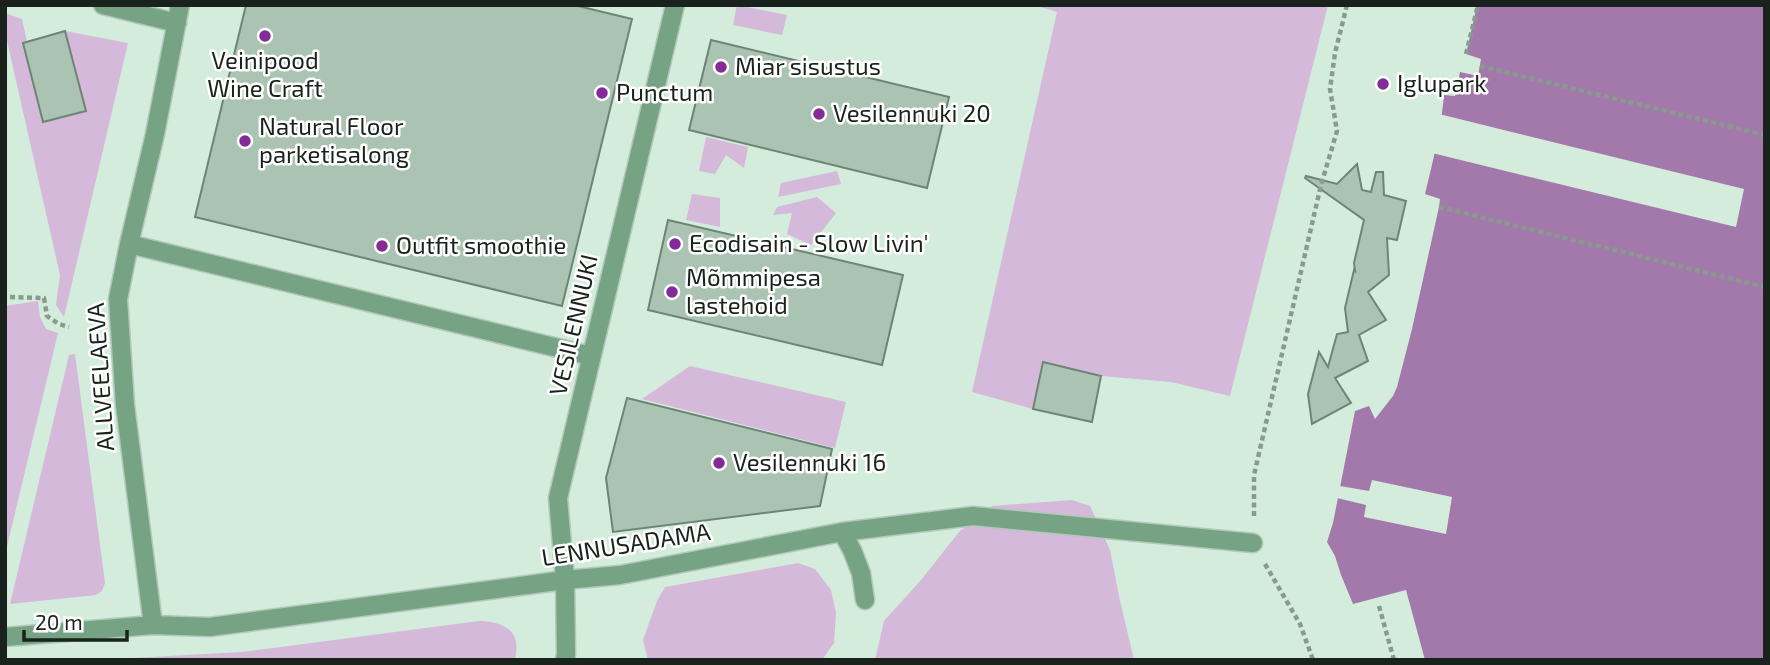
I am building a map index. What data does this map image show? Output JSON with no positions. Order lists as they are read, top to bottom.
{
  "streets": {
    "street": ["VESILENNUKI", "ALLVEELAEVA", "LENNUSADAMA"]
  },
  "crossings": [
    ["VESILENNUKI", "LENNUSADAMA"],
    ["ALLVEELAEVA", "LENNUSADAMA"]
  ],
  "places": [
    "Veinipood Wine Craft",
    "Miar sisustus",
    "Iglupark",
    "Punctum",
    "Vesilennuki 20",
    "Natural Floor parketisalong",
    "Ecodisain - Slow Livin'",
    "Outfit smoothie",
    "Mõmmipesa lastehoid",
    "Vesilennuki 16"
  ],
  "scale_bar": "20 m"
}
